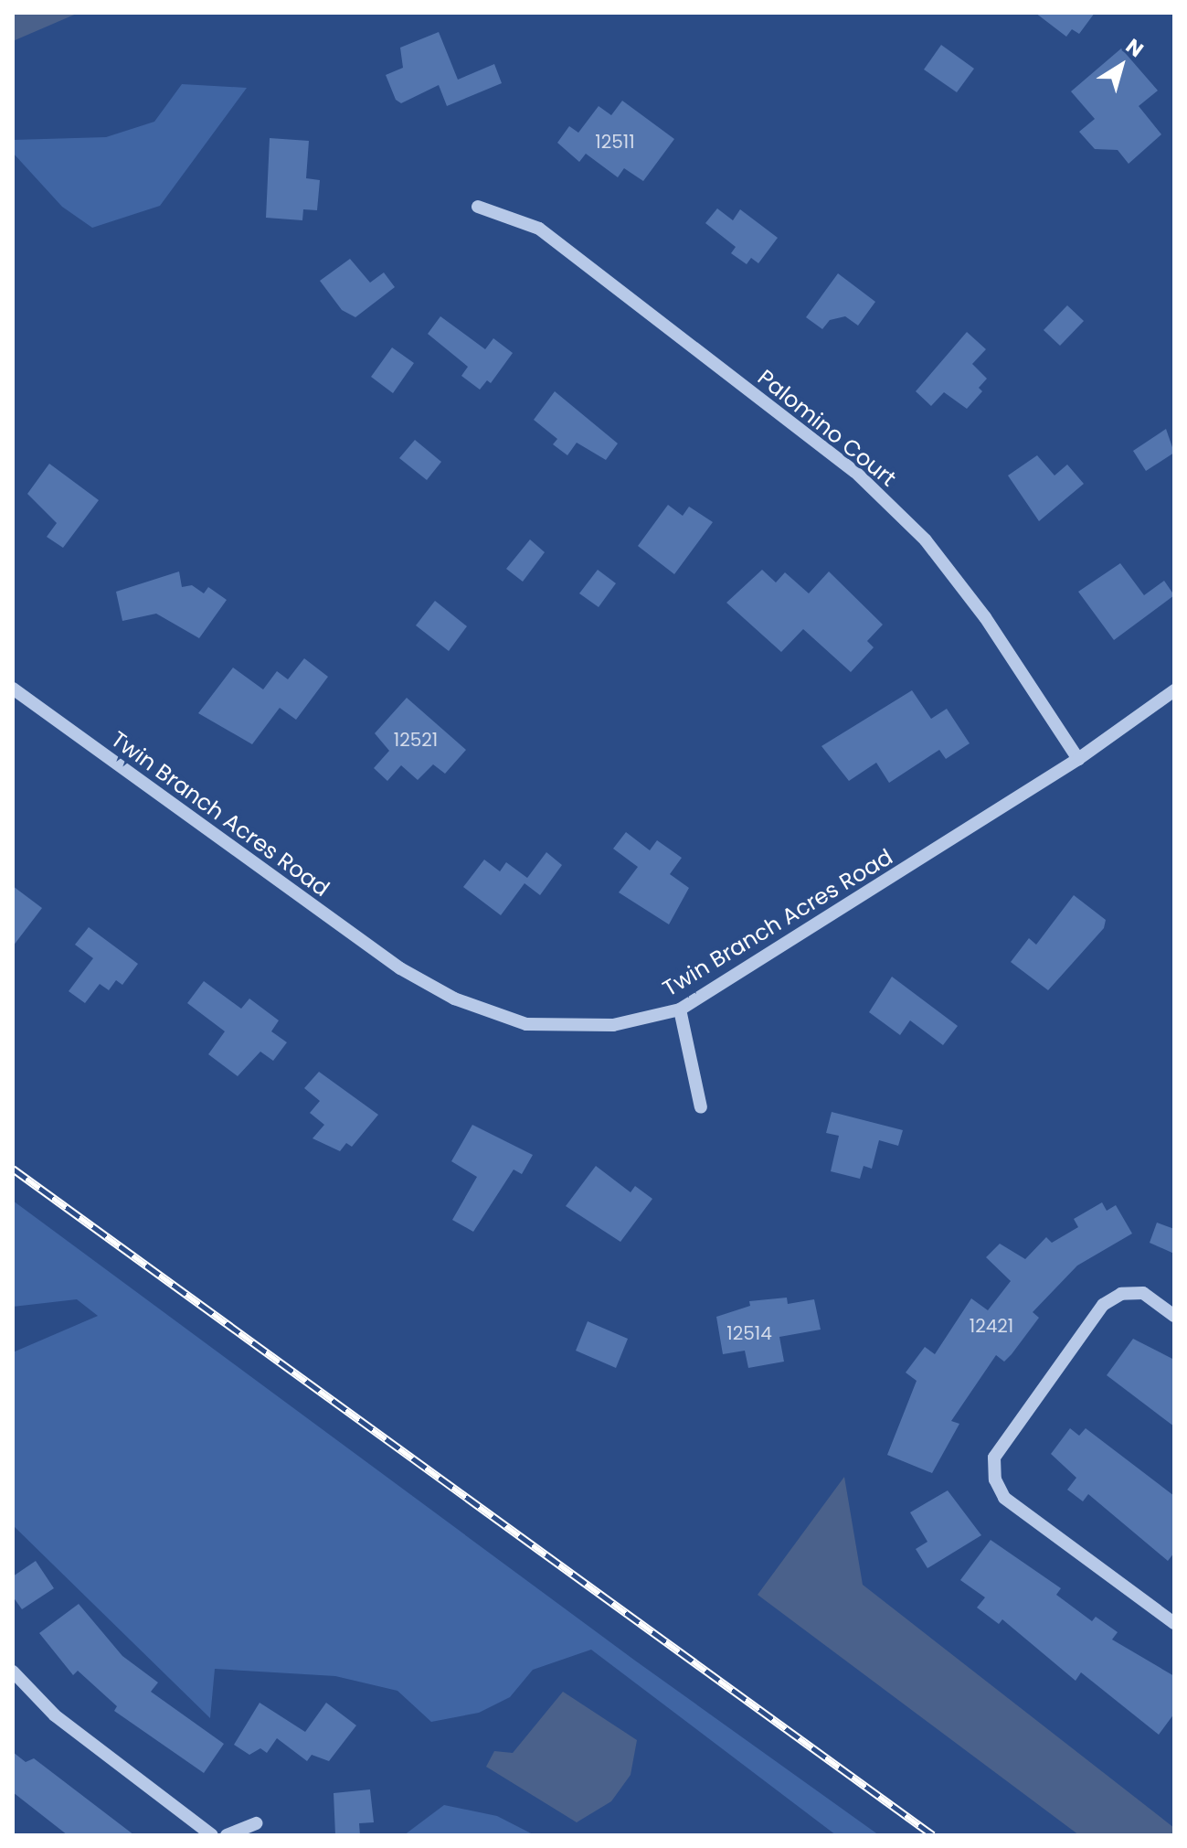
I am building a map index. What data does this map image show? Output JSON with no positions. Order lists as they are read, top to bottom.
{
  "streets": {
    "street": ["Palomino Court", "Twin Branch Acres Road"]
  },
  "crossings": [
    ["Palomino Court", "Twin Branch Acres Road"]
  ],
  "house_numbers": [
    "12511",
    "12521",
    "12421",
    "12514"
  ],
  "north": "top right"
}
